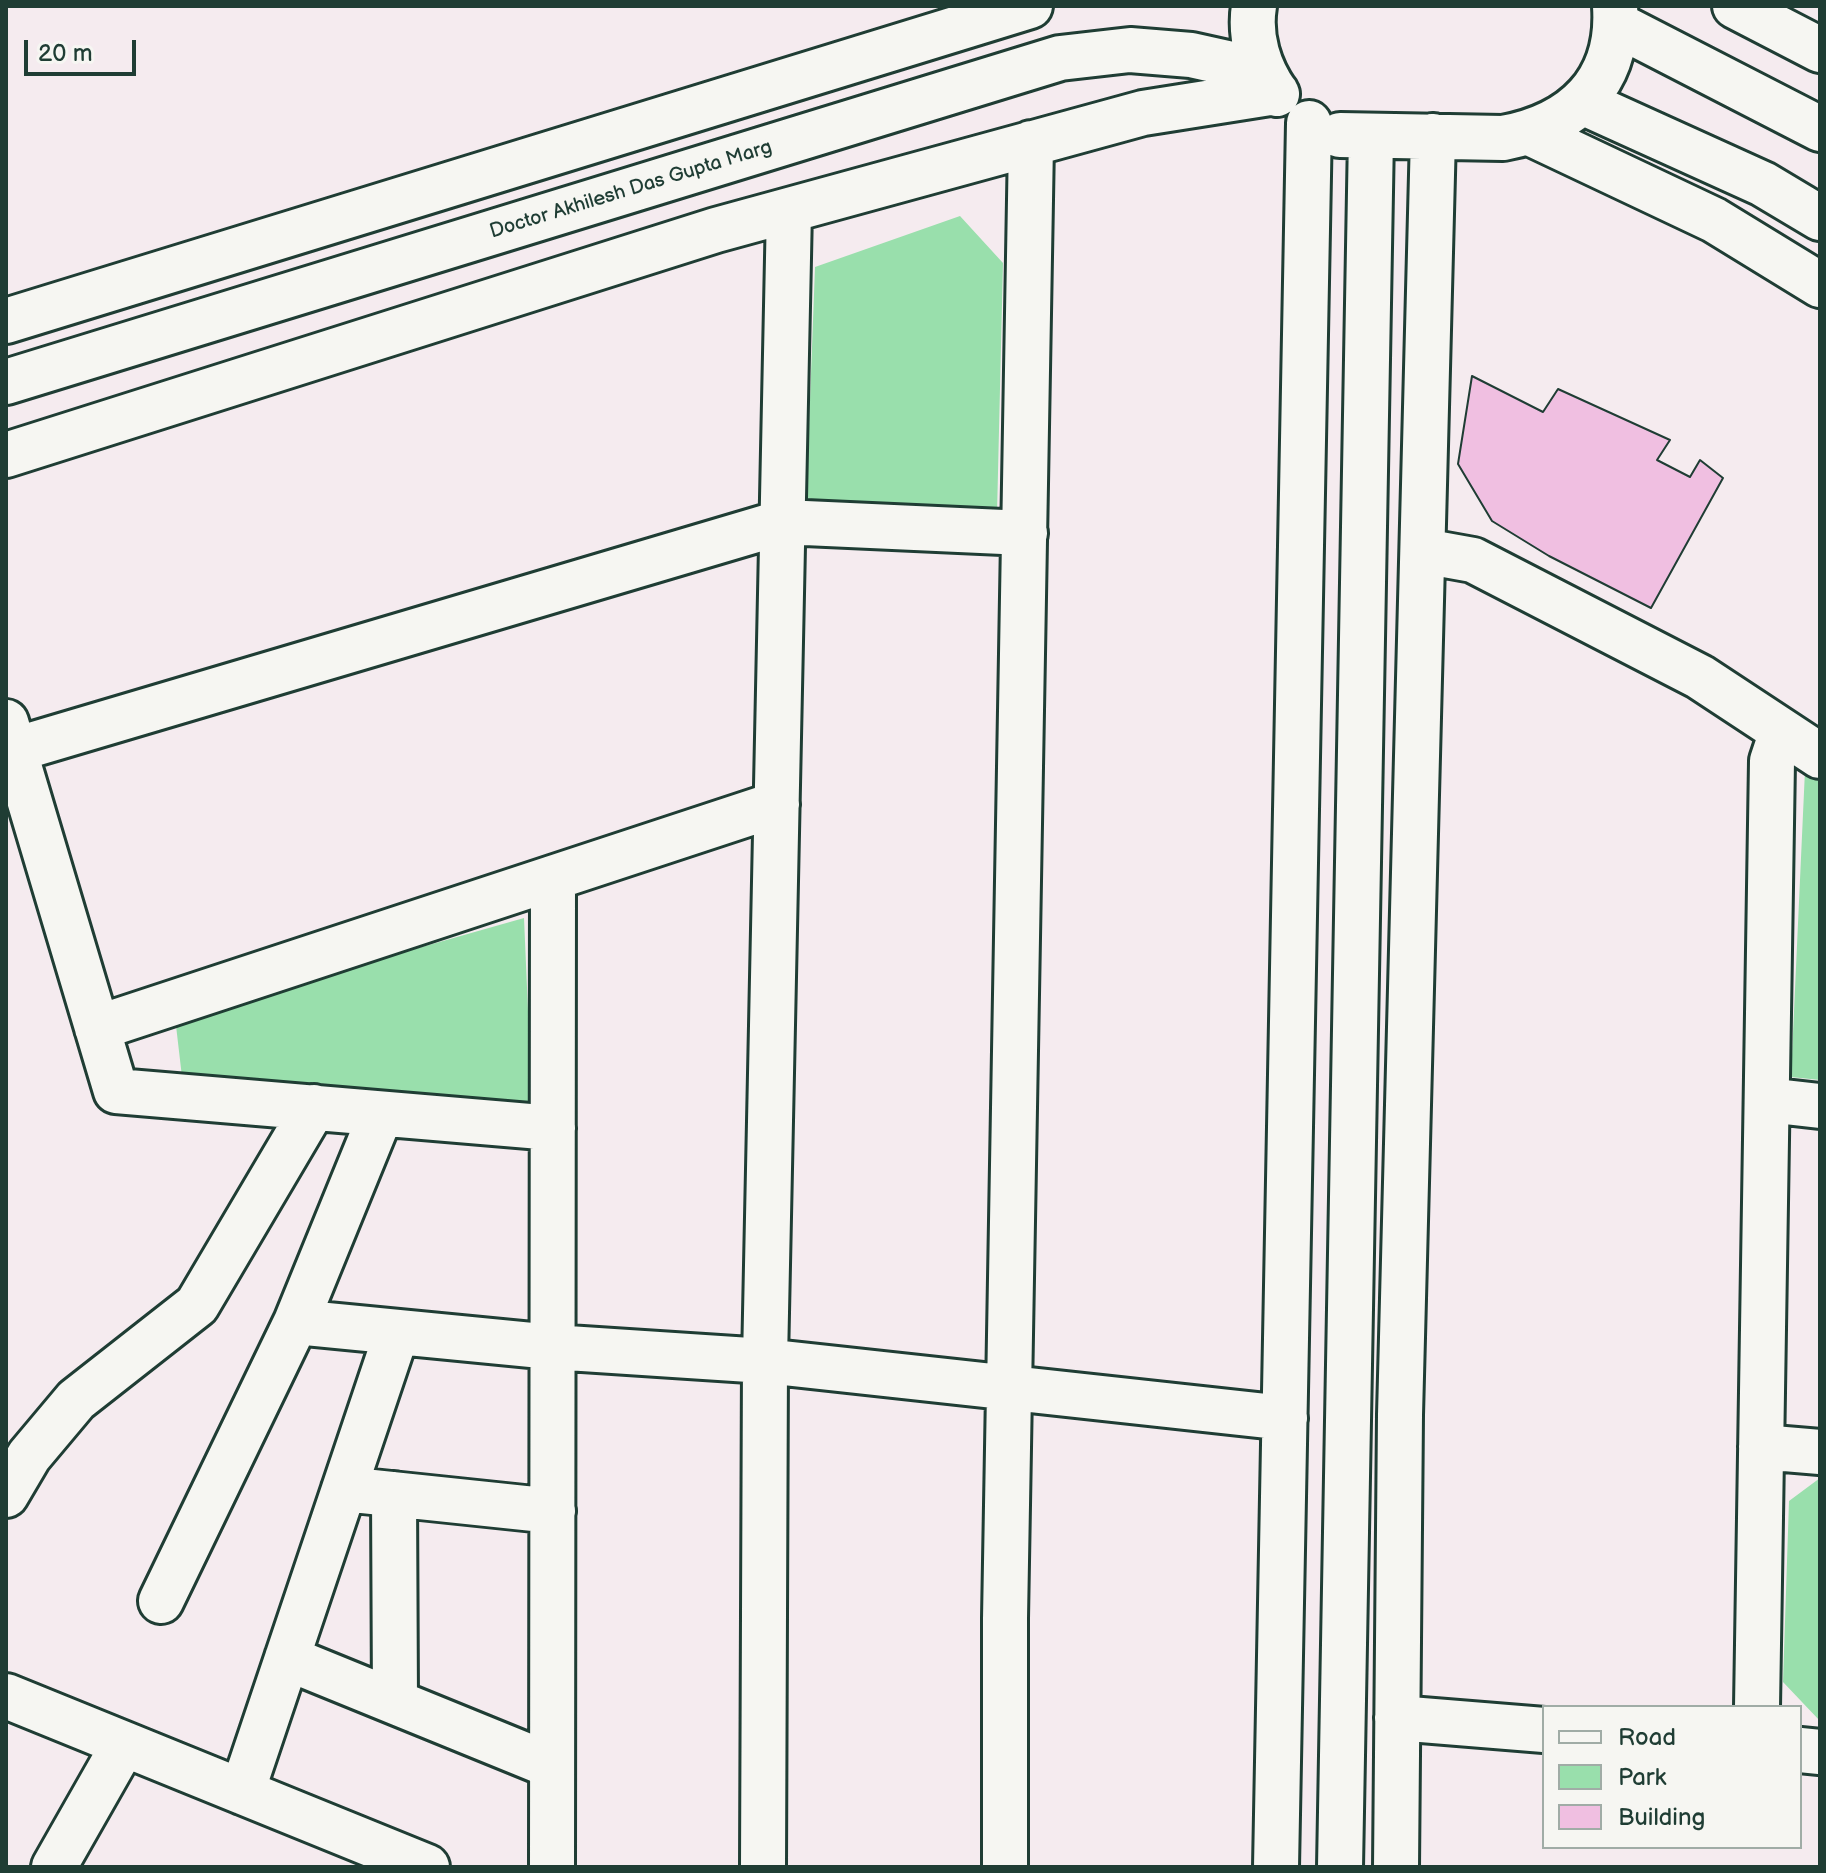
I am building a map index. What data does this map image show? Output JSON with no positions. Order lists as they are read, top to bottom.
{
  "streets": {
    "street": ["Doctor Akhilesh Das Gupta Marg"]
  },
  "legend": ["Road", "Park", "Building"],
  "scale_bar": "20 m"
}
